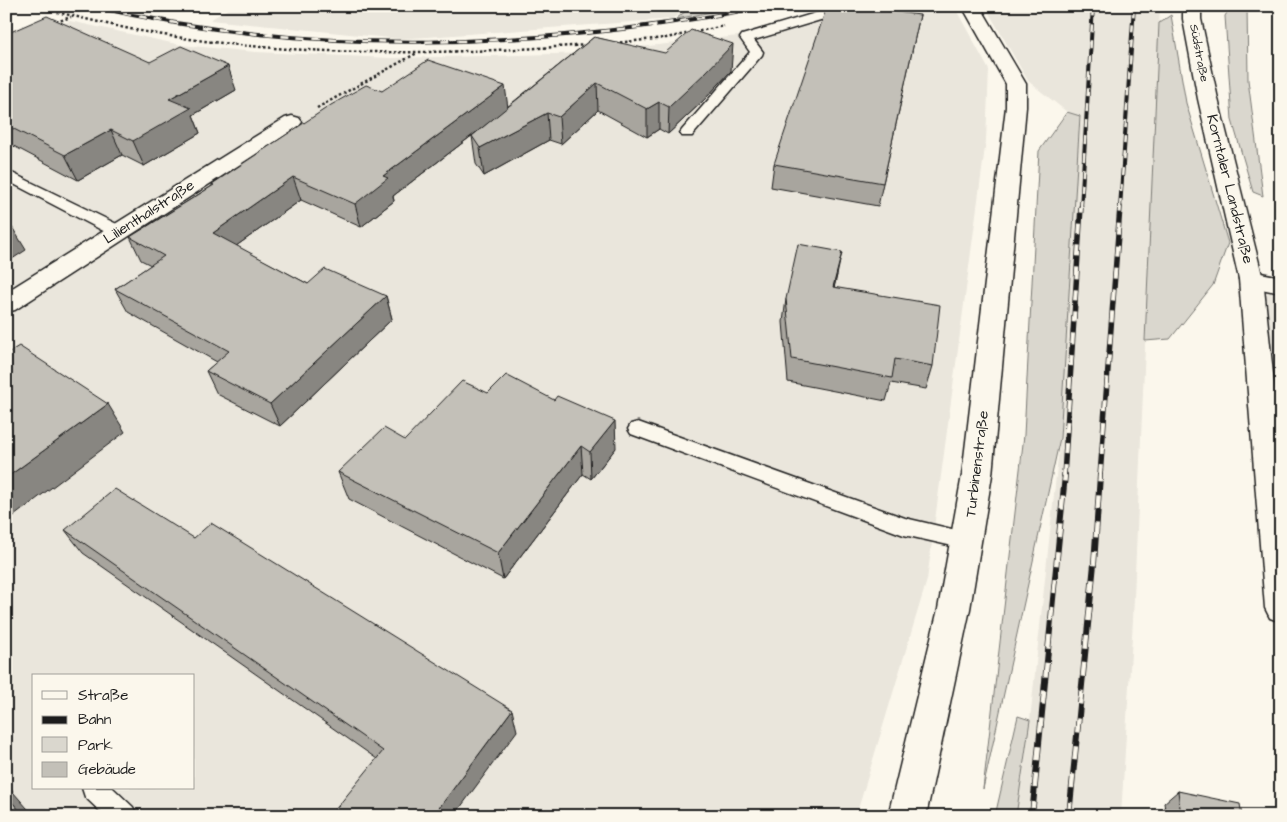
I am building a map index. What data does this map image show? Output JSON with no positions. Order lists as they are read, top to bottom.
{
  "streets": {
    "street": [
      "Südstraße",
      "Korntaler Landstraße",
      "Lilienthalstraße",
      "Turbinenstraße"
    ]
  },
  "crossings": [
    ["Südstraße", "Korntaler Landstraße"]
  ],
  "legend": [
    "Straße",
    "Bahn",
    "Park",
    "Gebäude"
  ]
}
